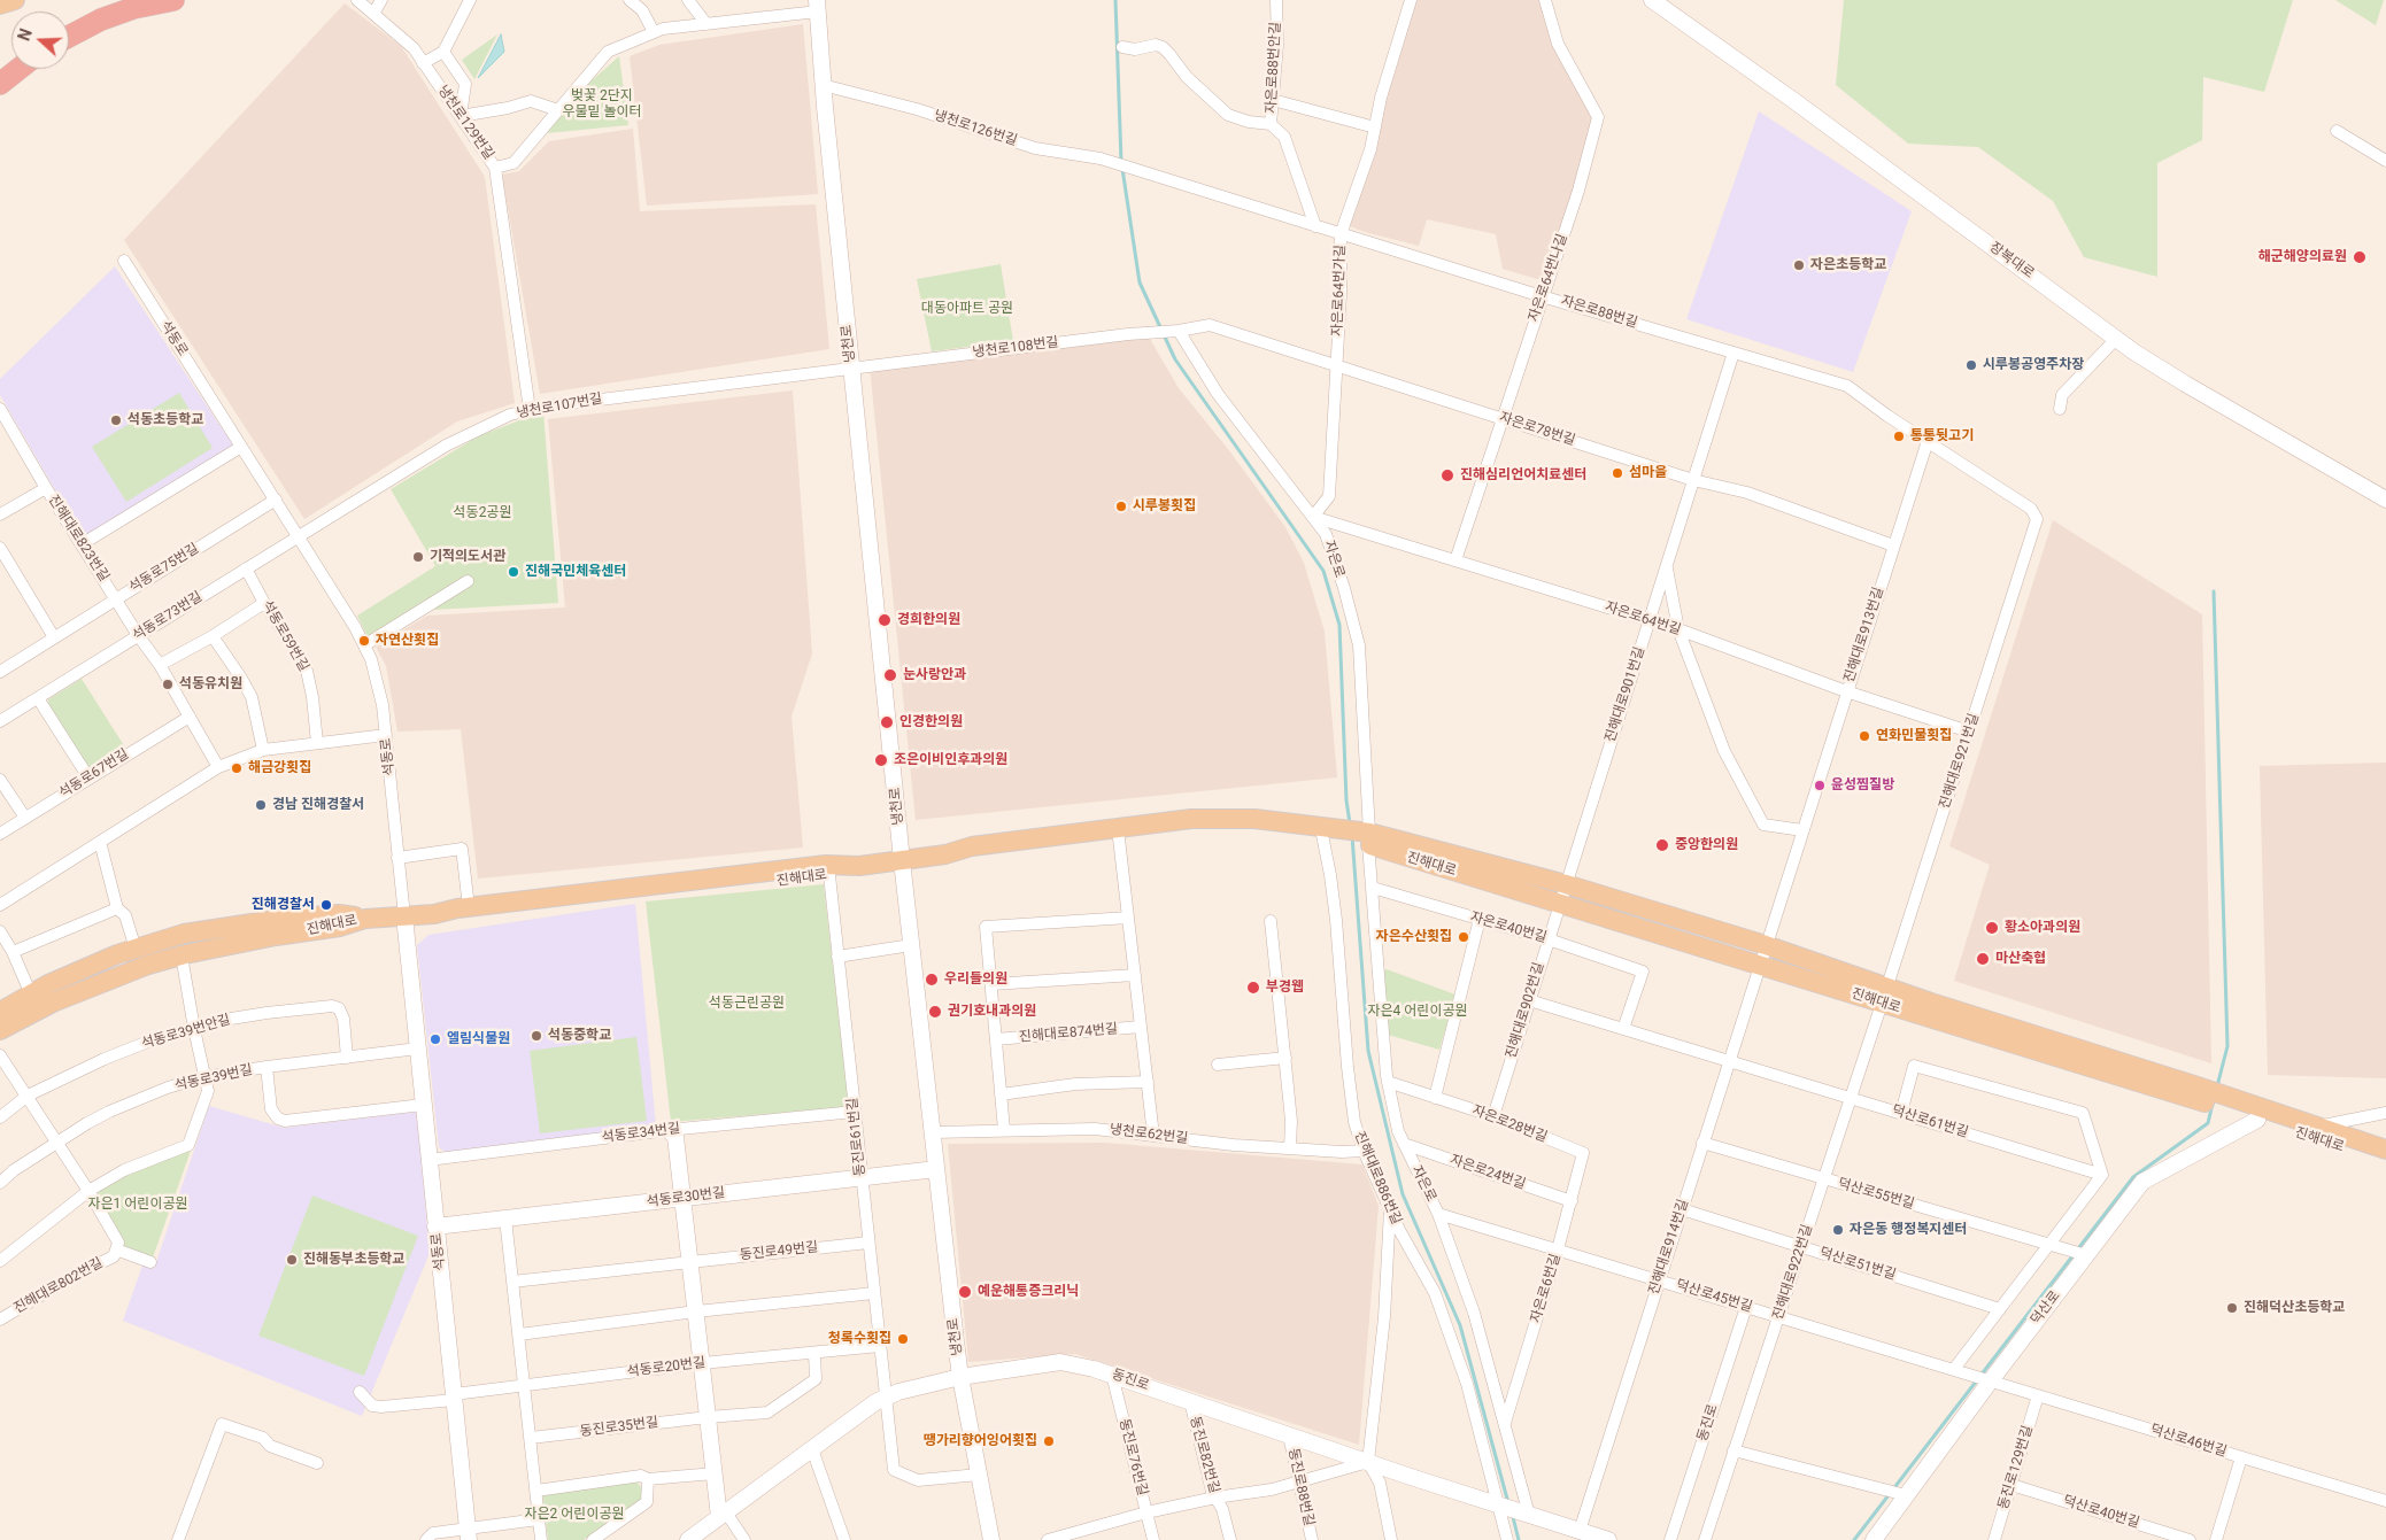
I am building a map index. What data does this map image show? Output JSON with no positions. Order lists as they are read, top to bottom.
{
  "streets": {
    "main road": ["진해대로"],
    "street": [
      "자은로88번안길",
      "냉천로129번길",
      "냉천로126번길",
      "장복대로",
      "자은로64번나길",
      "자은로64번가길",
      "자은로88번길",
      "석동로",
      "냉천로",
      "냉천로108번길",
      "냉천로107번길",
      "자은로78번길",
      "진해대로823번길",
      "자은로",
      "석동로75번길",
      "석동로73번길",
      "자은로64번길",
      "진해대로913번길",
      "석동로59번길",
      "진해대로901번길",
      "진해대로921번길",
      "석동로67번길",
      "자은로40번길",
      "진해대로902번길",
      "석동로39번안길",
      "진해대로874번길",
      "석동로39번길",
      "덕산로61번길",
      "자은로28번길",
      "석동로34번길",
      "냉천로62번길",
      "동진로61번길",
      "자은로24번길",
      "진해대로886번길",
      "덕산로55번길",
      "석동로30번길",
      "진해대로914번길",
      "동진로49번길",
      "덕산로51번길",
      "진해대로922번길",
      "진해대로802번길",
      "자은로6번길",
      "덕산로45번길",
      "덕산로",
      "석동로20번길",
      "동진로",
      "동진로35번길",
      "덕산로46번길",
      "동진로82번길",
      "동진로76번길",
      "동진로129번길",
      "동진로88번길",
      "덕산로40번길"
    ]
  },
  "crossings": [
    ["자은로88번안길", "자은로88번길"],
    ["냉천로129번길", "냉천로"],
    ["냉천로126번길", "자은로88번길"],
    ["냉천로126번길", "냉천로"],
    ["자은로64번나길", "자은로88번길"],
    ["자은로64번나길", "자은로78번길"],
    ["자은로64번나길", "자은로64번길"],
    ["자은로64번가길", "자은로88번길"],
    ["자은로64번가길", "자은로78번길"],
    ["자은로64번가길", "자은로"],
    ["자은로64번가길", "자은로64번길"],
    ["자은로88번길", "진해대로913번길"],
    ["자은로88번길", "진해대로901번길"],
    ["자은로88번길", "진해대로921번길"],
    ["석동로", "냉천로107번길"],
    ["석동로", "석동로75번길"],
    ["석동로", "석동로73번길"],
    ["석동로", "석동로39번길"],
    ["석동로", "석동로34번길"],
    ["석동로", "석동로30번길"],
    ["석동로", "석동로20번길"],
    ["냉천로", "냉천로108번길"],
    ["냉천로", "냉천로107번길"],
    ["냉천로", "냉천로62번길"],
    ["냉천로", "석동로30번길"],
    ["냉천로", "동진로"],
    ["냉천로108번길", "냉천로107번길"],
    ["냉천로108번길", "자은로78번길"],
    ["냉천로108번길", "자은로"],
    ["냉천로107번길", "석동로73번길"],
    ["자은로78번길", "자은로"],
    ["자은로78번길", "진해대로913번길"],
    ["자은로78번길", "진해대로901번길"],
    ["진해대로823번길", "석동로75번길"],
    ["진해대로823번길", "석동로73번길"],
    ["진해대로823번길", "석동로67번길"],
    ["자은로", "자은로64번길"],
    ["자은로", "진해대로"],
    ["자은로", "자은로40번길"],
    ["자은로", "자은로28번길"],
    ["자은로", "자은로24번길"],
    ["자은로", "자은로6번길"],
    ["자은로", "덕산로45번길"],
    ["자은로", "동진로"],
    ["석동로73번길", "석동로59번길"],
    ["자은로64번길", "진해대로913번길"],
    ["자은로64번길", "진해대로901번길"],
    ["자은로64번길", "진해대로921번길"],
    ["진해대로913번길", "진해대로"],
    ["진해대로913번길", "진해대로914번길"],
    ["진해대로901번길", "진해대로"],
    ["진해대로901번길", "진해대로902번길"],
    ["진해대로921번길", "진해대로"],
    ["진해대로921번길", "진해대로922번길"],
    ["진해대로", "진해대로902번길"],
    ["진해대로", "동진로61번길"],
    ["진해대로", "진해대로914번길"],
    ["진해대로", "진해대로922번길"],
    ["진해대로", "덕산로"],
    ["자은로40번길", "진해대로902번길"],
    ["자은로40번길", "덕산로61번길"],
    ["진해대로902번길", "덕산로61번길"],
    ["진해대로902번길", "자은로28번길"],
    ["석동로39번안길", "석동로39번길"],
    ["석동로39번안길", "진해대로802번길"],
    ["석동로39번길", "진해대로802번길"],
    ["덕산로61번길", "진해대로914번길"],
    ["덕산로61번길", "진해대로922번길"],
    ["자은로28번길", "자은로6번길"],
    ["석동로34번길", "동진로61번길"],
    ["냉천로62번길", "진해대로886번길"],
    ["동진로61번길", "석동로30번길"],
    ["동진로61번길", "동진로49번길"],
    ["동진로61번길", "석동로20번길"],
    ["동진로61번길", "동진로"],
    ["자은로24번길", "자은로6번길"],
    ["진해대로886번길", "동진로"],
    ["덕산로55번길", "진해대로914번길"],
    ["덕산로55번길", "진해대로922번길"],
    ["덕산로55번길", "덕산로"],
    ["진해대로914번길", "덕산로51번길"],
    ["진해대로914번길", "덕산로45번길"],
    ["진해대로914번길", "동진로"],
    ["덕산로51번길", "진해대로922번길"],
    ["진해대로922번길", "덕산로45번길"],
    ["자은로6번길", "덕산로45번길"],
    ["덕산로45번길", "덕산로"],
    ["덕산로45번길", "동진로"],
    ["덕산로45번길", "덕산로46번길"],
    ["덕산로", "덕산로46번길"],
    ["동진로", "동진로82번길"],
    ["동진로", "동진로76번길"],
    ["동진로", "동진로88번길"],
    ["덕산로46번길", "동진로129번길"],
    ["동진로129번길", "덕산로40번길"]
  ],
  "parks": [
    "벚꽃 2단지 우물밑 놀이터",
    "대동아파트 공원",
    "석동2공원",
    "석동근린공원",
    "자은4 어린이공원",
    "자은1 어린이공원",
    "자은2 어린이공원"
  ],
  "places": [
    "해군해양의료원",
    "자은초등학교",
    "시루봉공영주차장",
    "석동초등학교",
    "통통뒷고기",
    "섬마을",
    "진해심리언어치료센터",
    "시루봉횟집",
    "기적의도서관",
    "진해국민체육센터",
    "경희한의원",
    "자연산횟집",
    "눈사랑안과",
    "석동유치원",
    "인경한의원",
    "연화민물횟집",
    "조은이비인후과의원",
    "해금강횟집",
    "윤성찜질방",
    "경남 진해경찰서",
    "중앙한의원",
    "진해경찰서",
    "황소아과의원",
    "자은수산횟집",
    "마산축협",
    "우리들의원",
    "부경웹",
    "권기호내과의원",
    "석동중학교",
    "엘림식물원",
    "자은동 행정복지센터",
    "진해동부초등학교",
    "예운해통증크리닉",
    "진해덕산초등학교",
    "청록수횟집",
    "땡가리향어잉어횟집"
  ],
  "north": "left"
}
